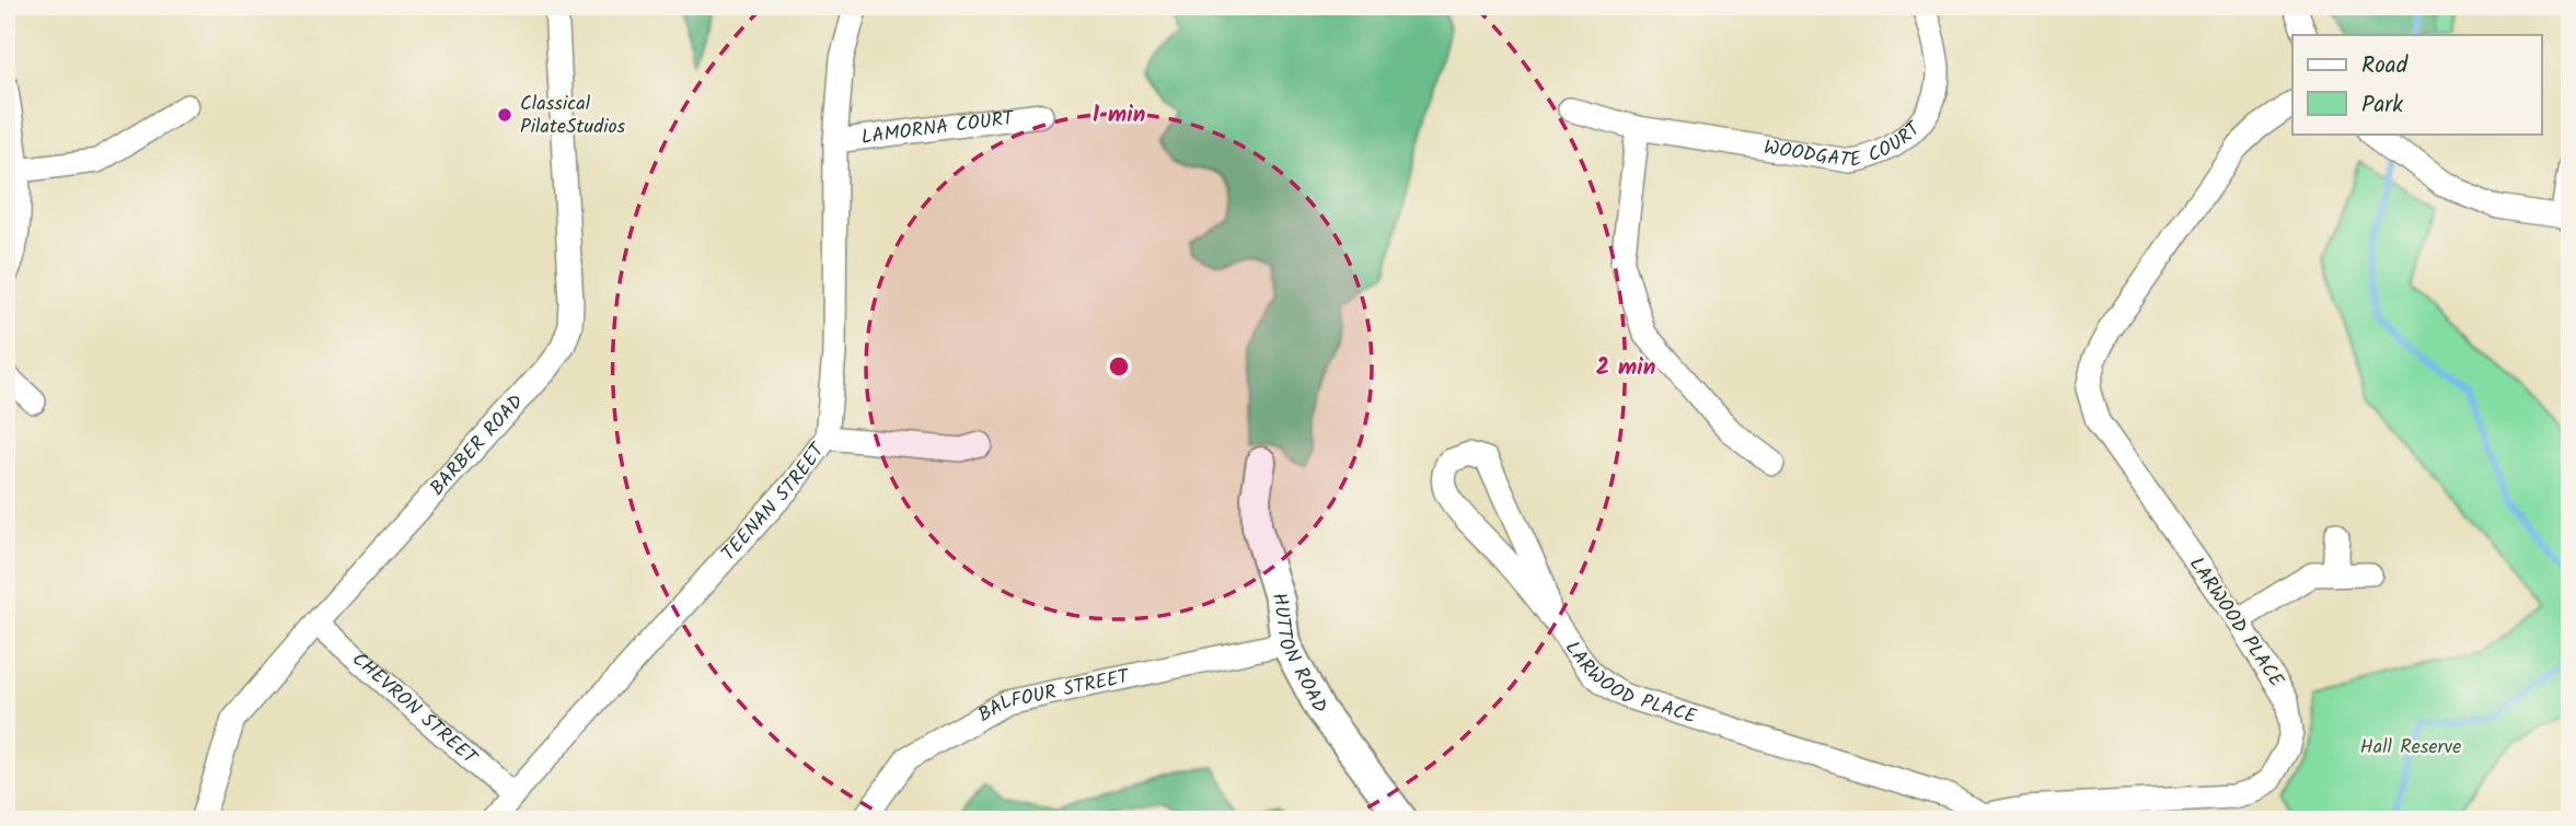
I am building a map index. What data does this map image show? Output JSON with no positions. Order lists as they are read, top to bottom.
{
  "streets": {
    "street": [
      "LAMORNA COURT",
      "WOODGATE COURT",
      "BARBER ROAD",
      "TEENAN STREET",
      "LARWOOD PLACE",
      "HUTTON ROAD",
      "BALFOUR STREET",
      "CHEVRON STREET"
    ]
  },
  "crossings": [
    ["LAMORNA COURT", "TEENAN STREET"],
    ["BARBER ROAD", "CHEVRON STREET"],
    ["TEENAN STREET", "CHEVRON STREET"],
    ["HUTTON ROAD", "BALFOUR STREET"]
  ],
  "parks": ["Hall Reserve"],
  "places": ["Classical PilateStudios"],
  "legend": ["Road", "Park"],
  "rings": ["1 min", "2 min"]
}
